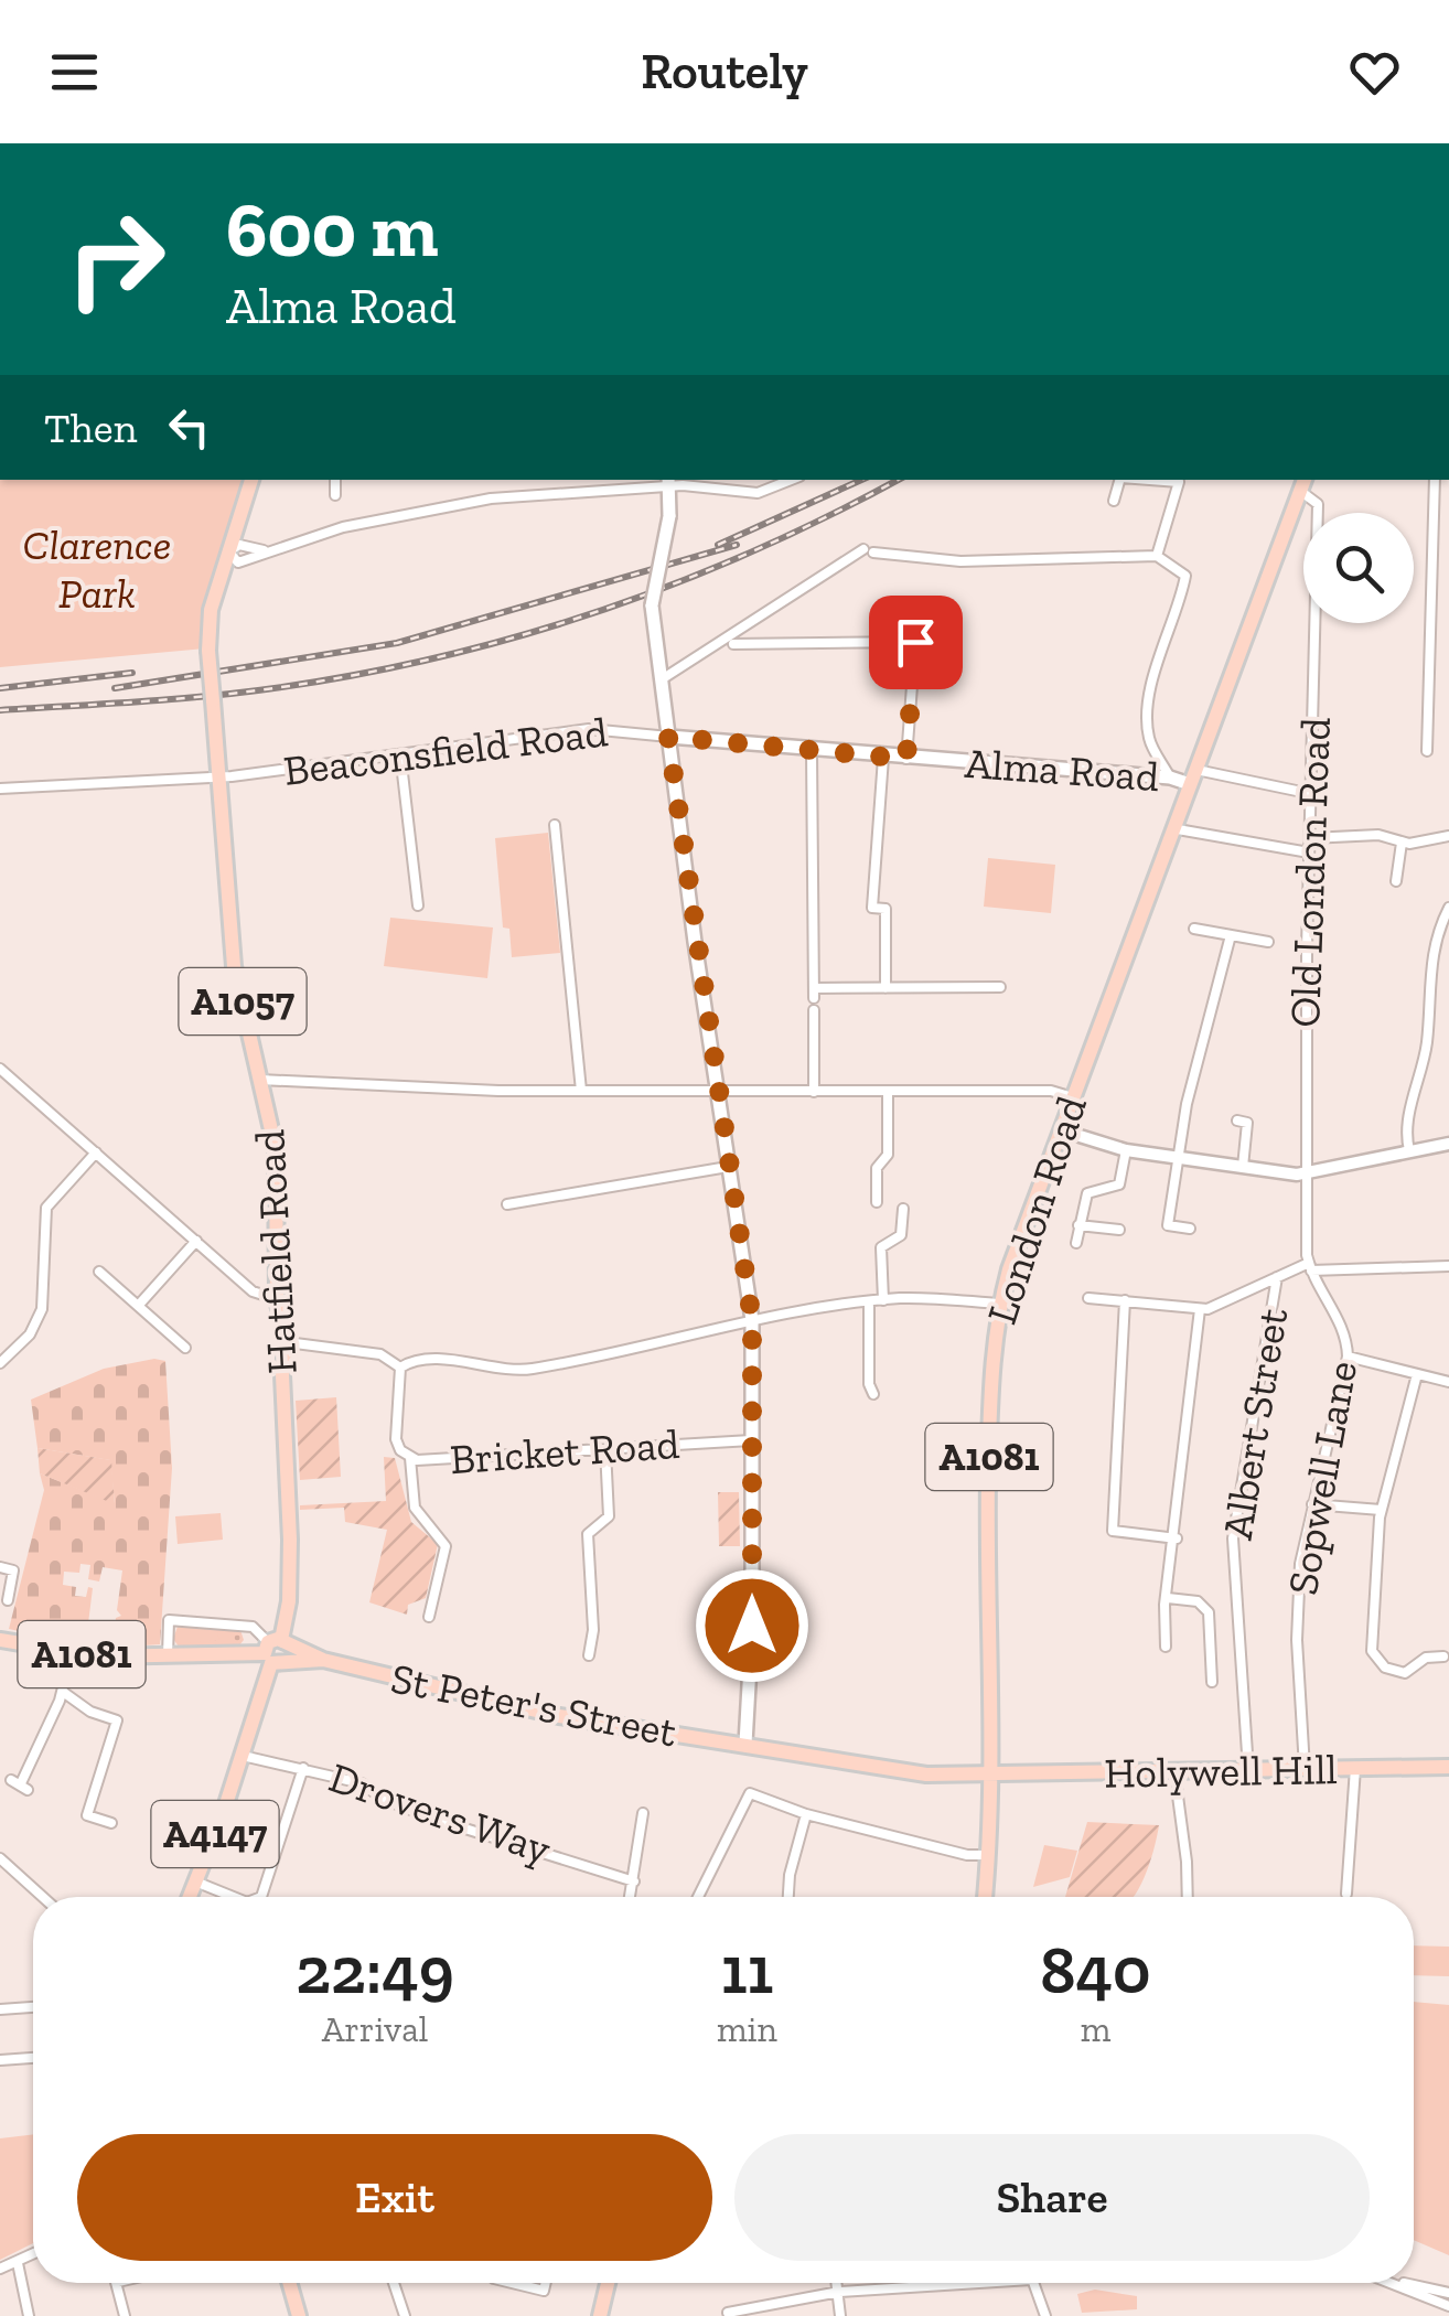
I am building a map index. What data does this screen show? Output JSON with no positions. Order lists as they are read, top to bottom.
{
  "streets": {
    "main road": [
      "Alma Road",
      "A1057",
      "London Road",
      "Hatfield Road",
      "A1081",
      "St Peter's Street",
      "Holywell Hill",
      "A4147"
    ],
    "street": [
      "Beaconsfield Road",
      "Old London Road",
      "Albert Street",
      "Bricket Road",
      "Sopwell Lane",
      "Drovers Way"
    ]
  },
  "crossings": [
    ["Beaconsfield Road", "Alma Road"],
    ["Beaconsfield Road", "Hatfield Road"],
    ["Alma Road", "London Road"],
    ["Old London Road", "London Road"],
    ["Old London Road", "Sopwell Lane"],
    ["London Road", "A1081"],
    ["London Road", "Holywell Hill"],
    ["Hatfield Road", "St Peter's Street"],
    ["Hatfield Road", "A4147"],
    ["Albert Street", "Holywell Hill"],
    ["A1081", "St Peter's Street"],
    ["A1081", "Holywell Hill"],
    ["Sopwell Lane", "Holywell Hill"],
    ["St Peter's Street", "A4147"],
    ["Drovers Way", "A4147"]
  ],
  "parks": ["Clarence Park"],
  "page": {
    "header": "Routely",
    "turn": ["600 m", "Alma Road"],
    "then": "Then",
    "eta": [
      "22:49",
      "Arrival",
      "11",
      "min",
      "840",
      "m"
    ],
    "buttons": ["Exit", "Share"]
  }
}
